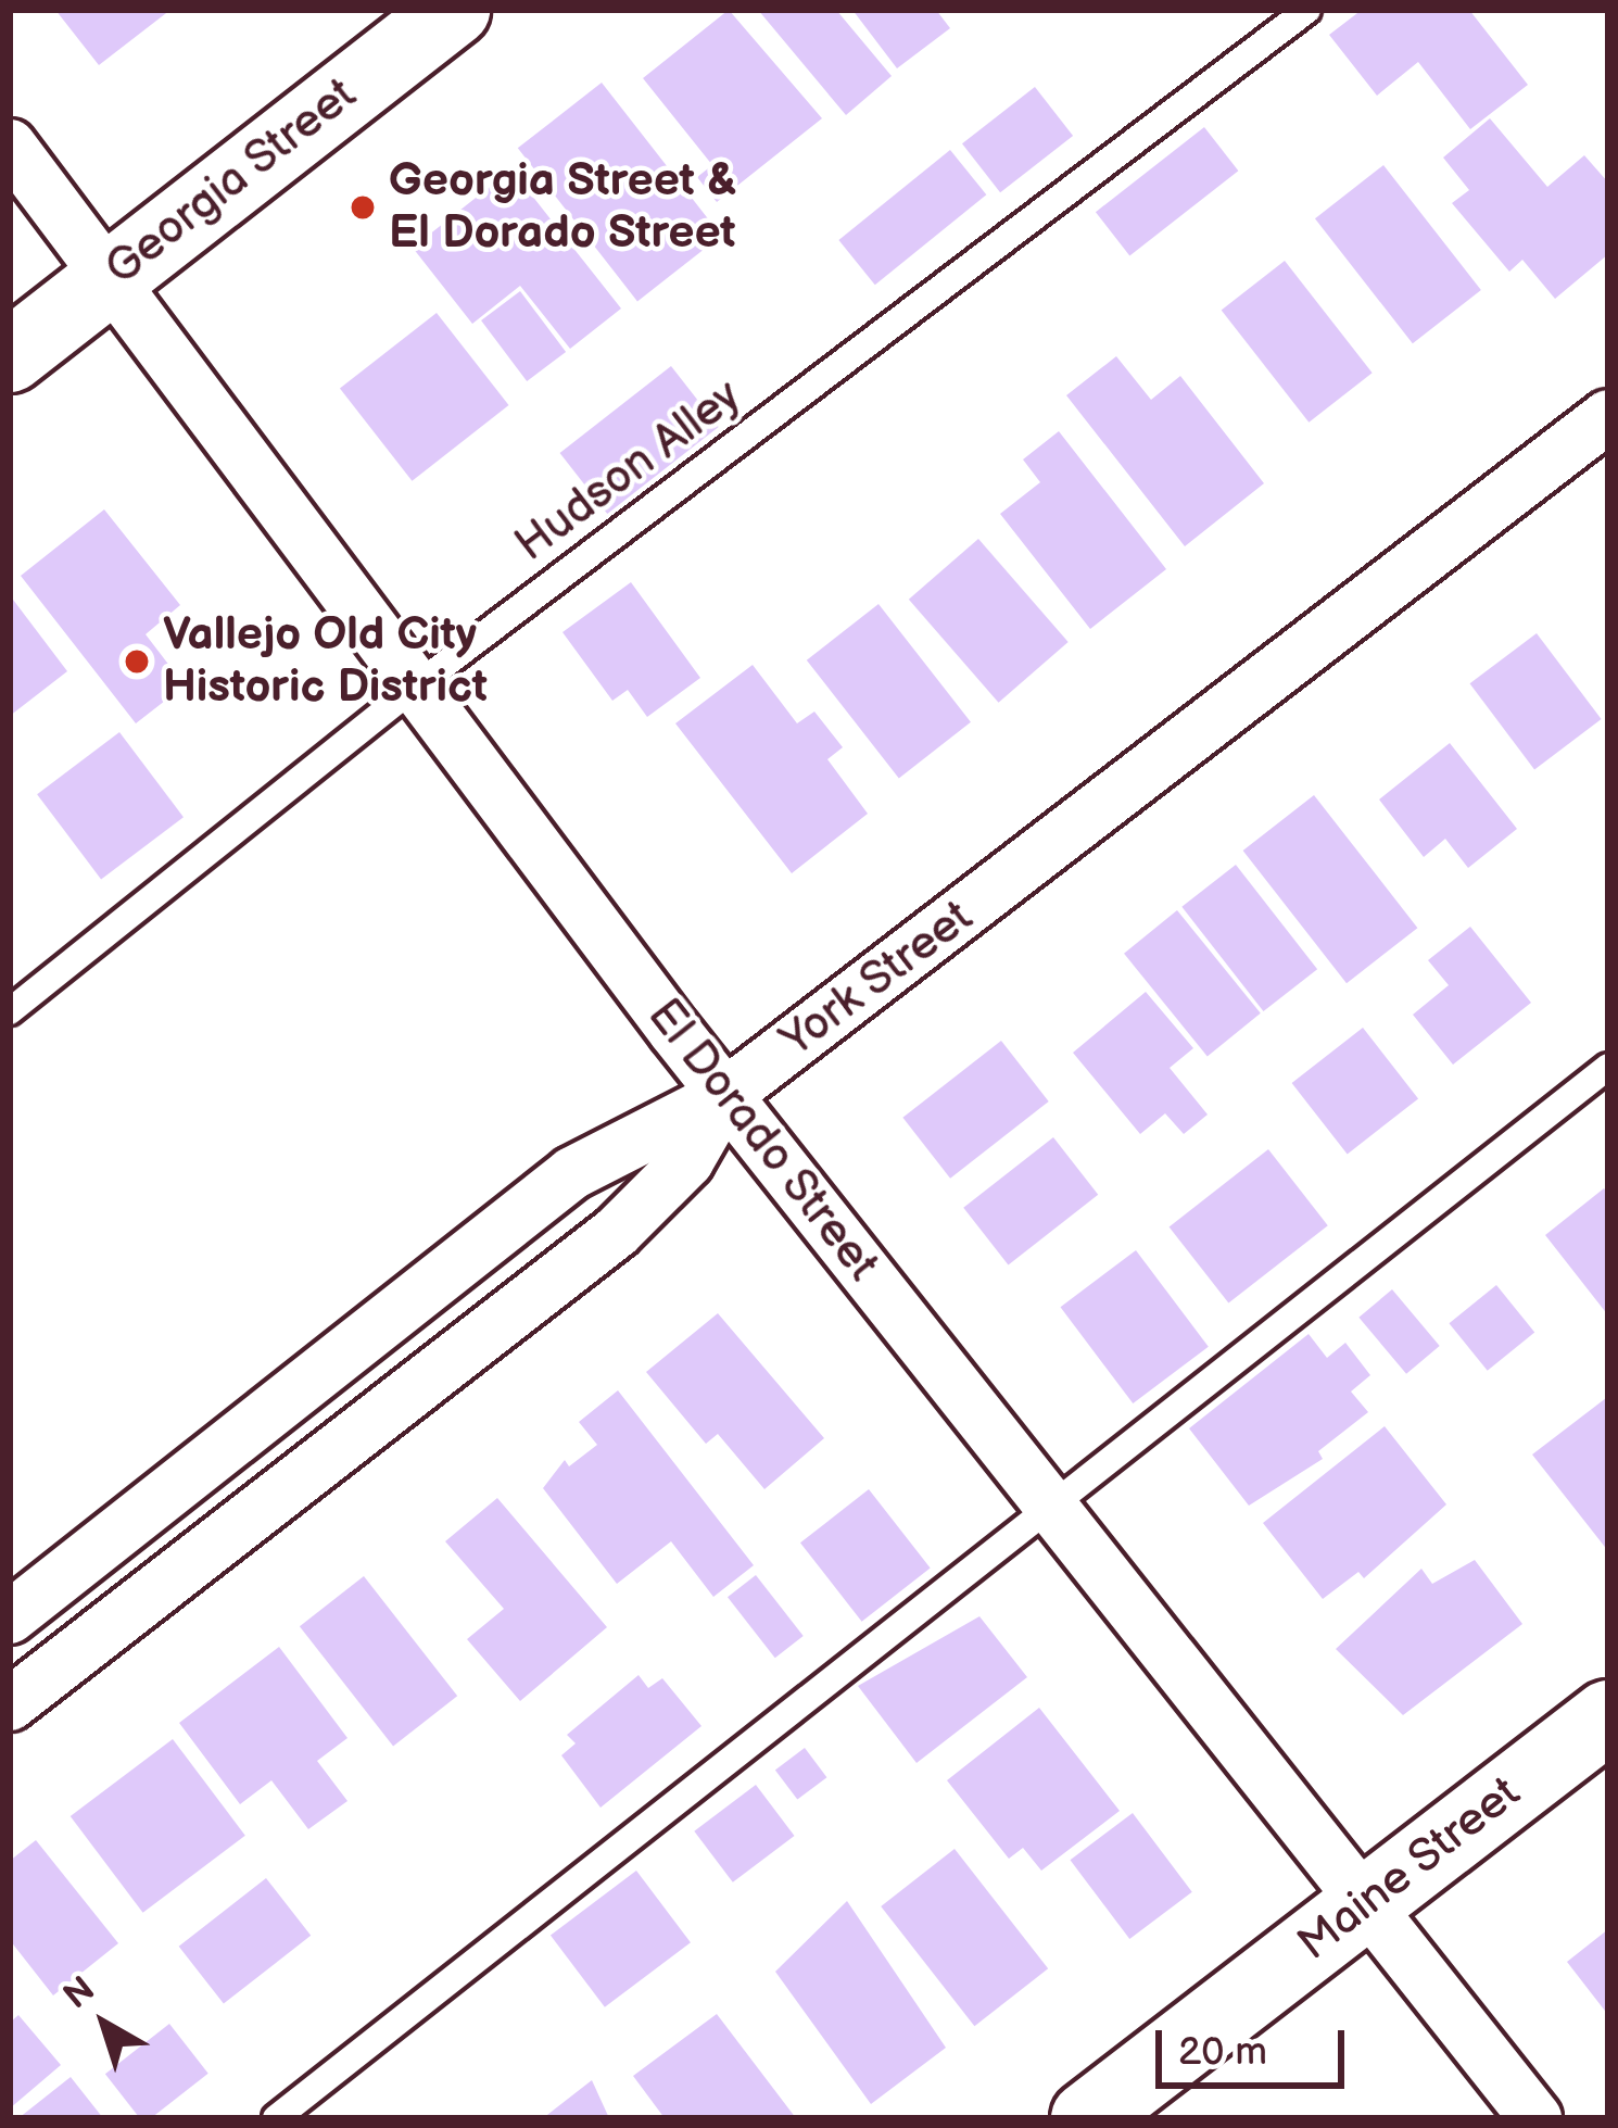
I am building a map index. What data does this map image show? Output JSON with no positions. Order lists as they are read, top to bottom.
{
  "streets": {
    "street": [
      "Georgia Street",
      "York Street",
      "El Dorado Street",
      "Maine Street"
    ],
    "lane": ["Hudson Alley"]
  },
  "crossings": [
    ["Georgia Street", "El Dorado Street"],
    ["Hudson Alley", "El Dorado Street"],
    ["York Street", "El Dorado Street"],
    ["El Dorado Street", "Maine Street"]
  ],
  "places": ["Georgia Street & El Dorado Street", "Vallejo Old City Historic District"],
  "scale_bar": "20 m",
  "north": "top left"
}
